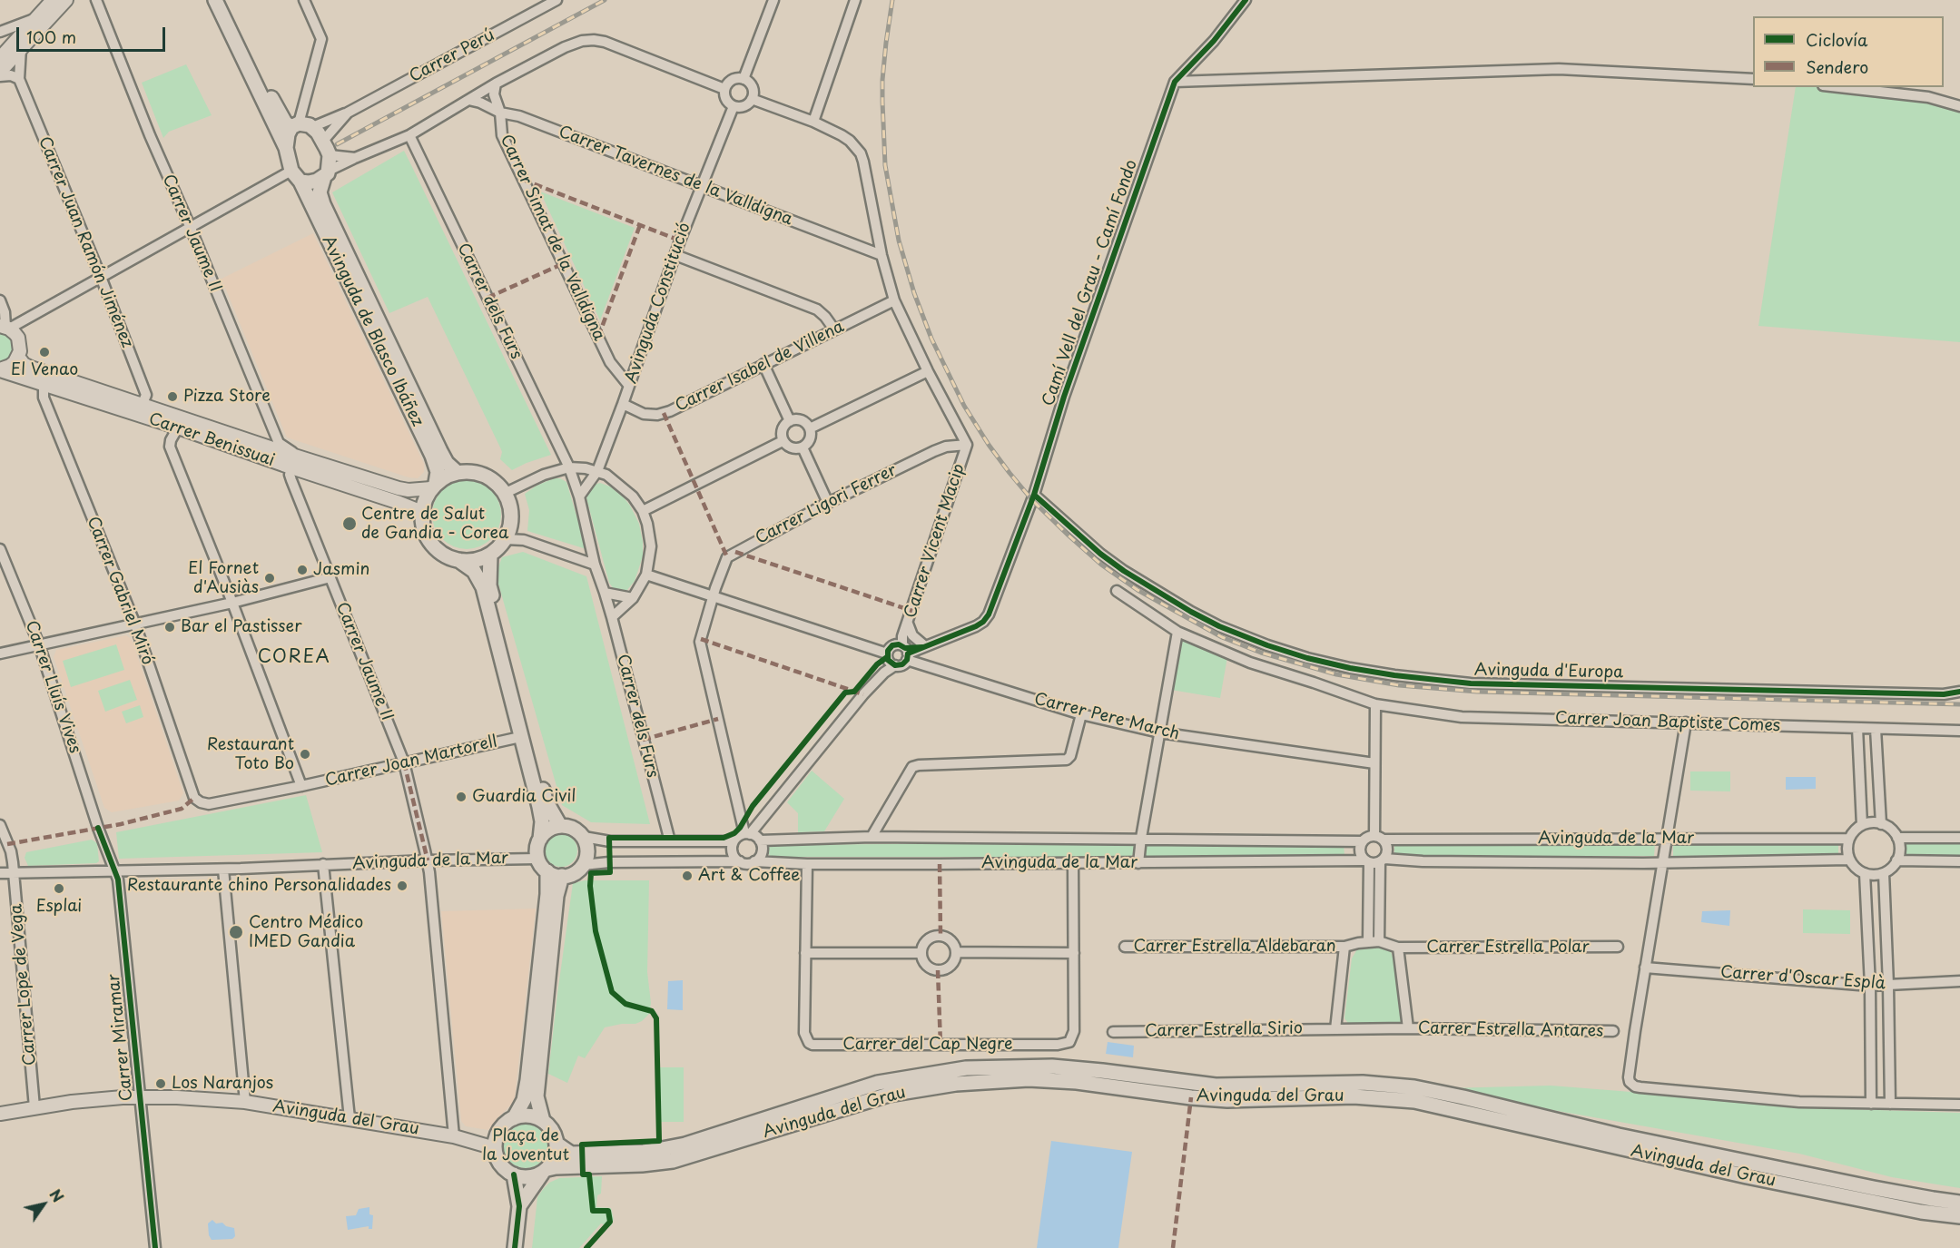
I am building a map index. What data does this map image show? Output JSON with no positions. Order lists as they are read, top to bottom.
{
  "streets": {
    "main road": ["Avinguda de Blasco Ibáñez", "Avinguda del Grau"],
    "street": [
      "Carrer Perú",
      "Carrer Tavernes de la Valldigna",
      "Carrer Jaume II",
      "Carrer Simat de la Valldigna",
      "Carrer Juan Ramón Jiménez",
      "Camí Vell del Grau - Camí Fondo",
      "Carrer dels Furs",
      "Avinguda Constitució",
      "Carrer Isabel de Villena",
      "Carrer Benissuai",
      "Carrer Ligori Ferrer",
      "Carrer Vicent Macip",
      "Carrer Gabriel Miró",
      "Avinguda d'Europa",
      "Carrer Lluís Vives",
      "Carrer Pere March",
      "Carrer Joan Baptiste Comes",
      "Carrer Joan Martorell",
      "Avinguda de la Mar",
      "Carrer Estrella Aldebaran",
      "Carrer Estrella Polar",
      "Carrer d'Oscar Esplà",
      "Carrer Lope de Vega",
      "Carrer Estrella Sirio",
      "Carrer Estrella Antares",
      "Carrer Miramar",
      "Carrer del Cap Negre"
    ]
  },
  "crossings": [
    ["Carrer Perú", "Avinguda de Blasco Ibáñez"],
    ["Carrer Tavernes de la Valldigna", "Carrer Simat de la Valldigna"],
    ["Carrer Tavernes de la Valldigna", "Avinguda Constitució"],
    ["Carrer Jaume II", "Carrer Benissuai"],
    ["Carrer Jaume II", "Carrer Joan Martorell"],
    ["Carrer Jaume II", "Avinguda de la Mar"],
    ["Carrer Jaume II", "Avinguda del Grau"],
    ["Carrer Simat de la Valldigna", "Avinguda Constitució"],
    ["Carrer Juan Ramón Jiménez", "Carrer Benissuai"],
    ["Camí Vell del Grau - Camí Fondo", "Avinguda d'Europa"],
    ["Carrer dels Furs", "Avinguda Constitució"],
    ["Avinguda Constitució", "Carrer Isabel de Villena"],
    ["Avinguda de Blasco Ibáñez", "Carrer Benissuai"],
    ["Carrer Benissuai", "Carrer Gabriel Miró"],
    ["Carrer Ligori Ferrer", "Carrer Vicent Macip"],
    ["Carrer Ligori Ferrer", "Avinguda de la Mar"],
    ["Carrer Vicent Macip", "Carrer Pere March"],
    ["Carrer Gabriel Miró", "Carrer Joan Martorell"],
    ["Carrer Lluís Vives", "Carrer Miramar"],
    ["Avinguda de la Mar", "Carrer Lope de Vega"],
    ["Avinguda de la Mar", "Carrer Miramar"],
    ["Carrer Estrella Aldebaran", "Carrer Estrella Polar"],
    ["Carrer Lope de Vega", "Avinguda del Grau"],
    ["Carrer Miramar", "Avinguda del Grau"]
  ],
  "districts": ["COREA"],
  "parks": ["Plaça de la Joventut"],
  "places": [
    "El Venao",
    "Pizza Store",
    "Centre de Salut de Gandia - Corea",
    "Jasmin",
    "El Fornet d'Ausiàs",
    "Bar el Pastisser",
    "Restaurant Toto Bo",
    "Guardia Civil",
    "Art & Coffee",
    "Restaurante chino Personalidades",
    "Esplai",
    "Centro Médico IMED Gandia",
    "Los Naranjos"
  ],
  "legend": ["Ciclovía", "Sendero"],
  "scale_bar": "100 m",
  "north": "top right"
}
